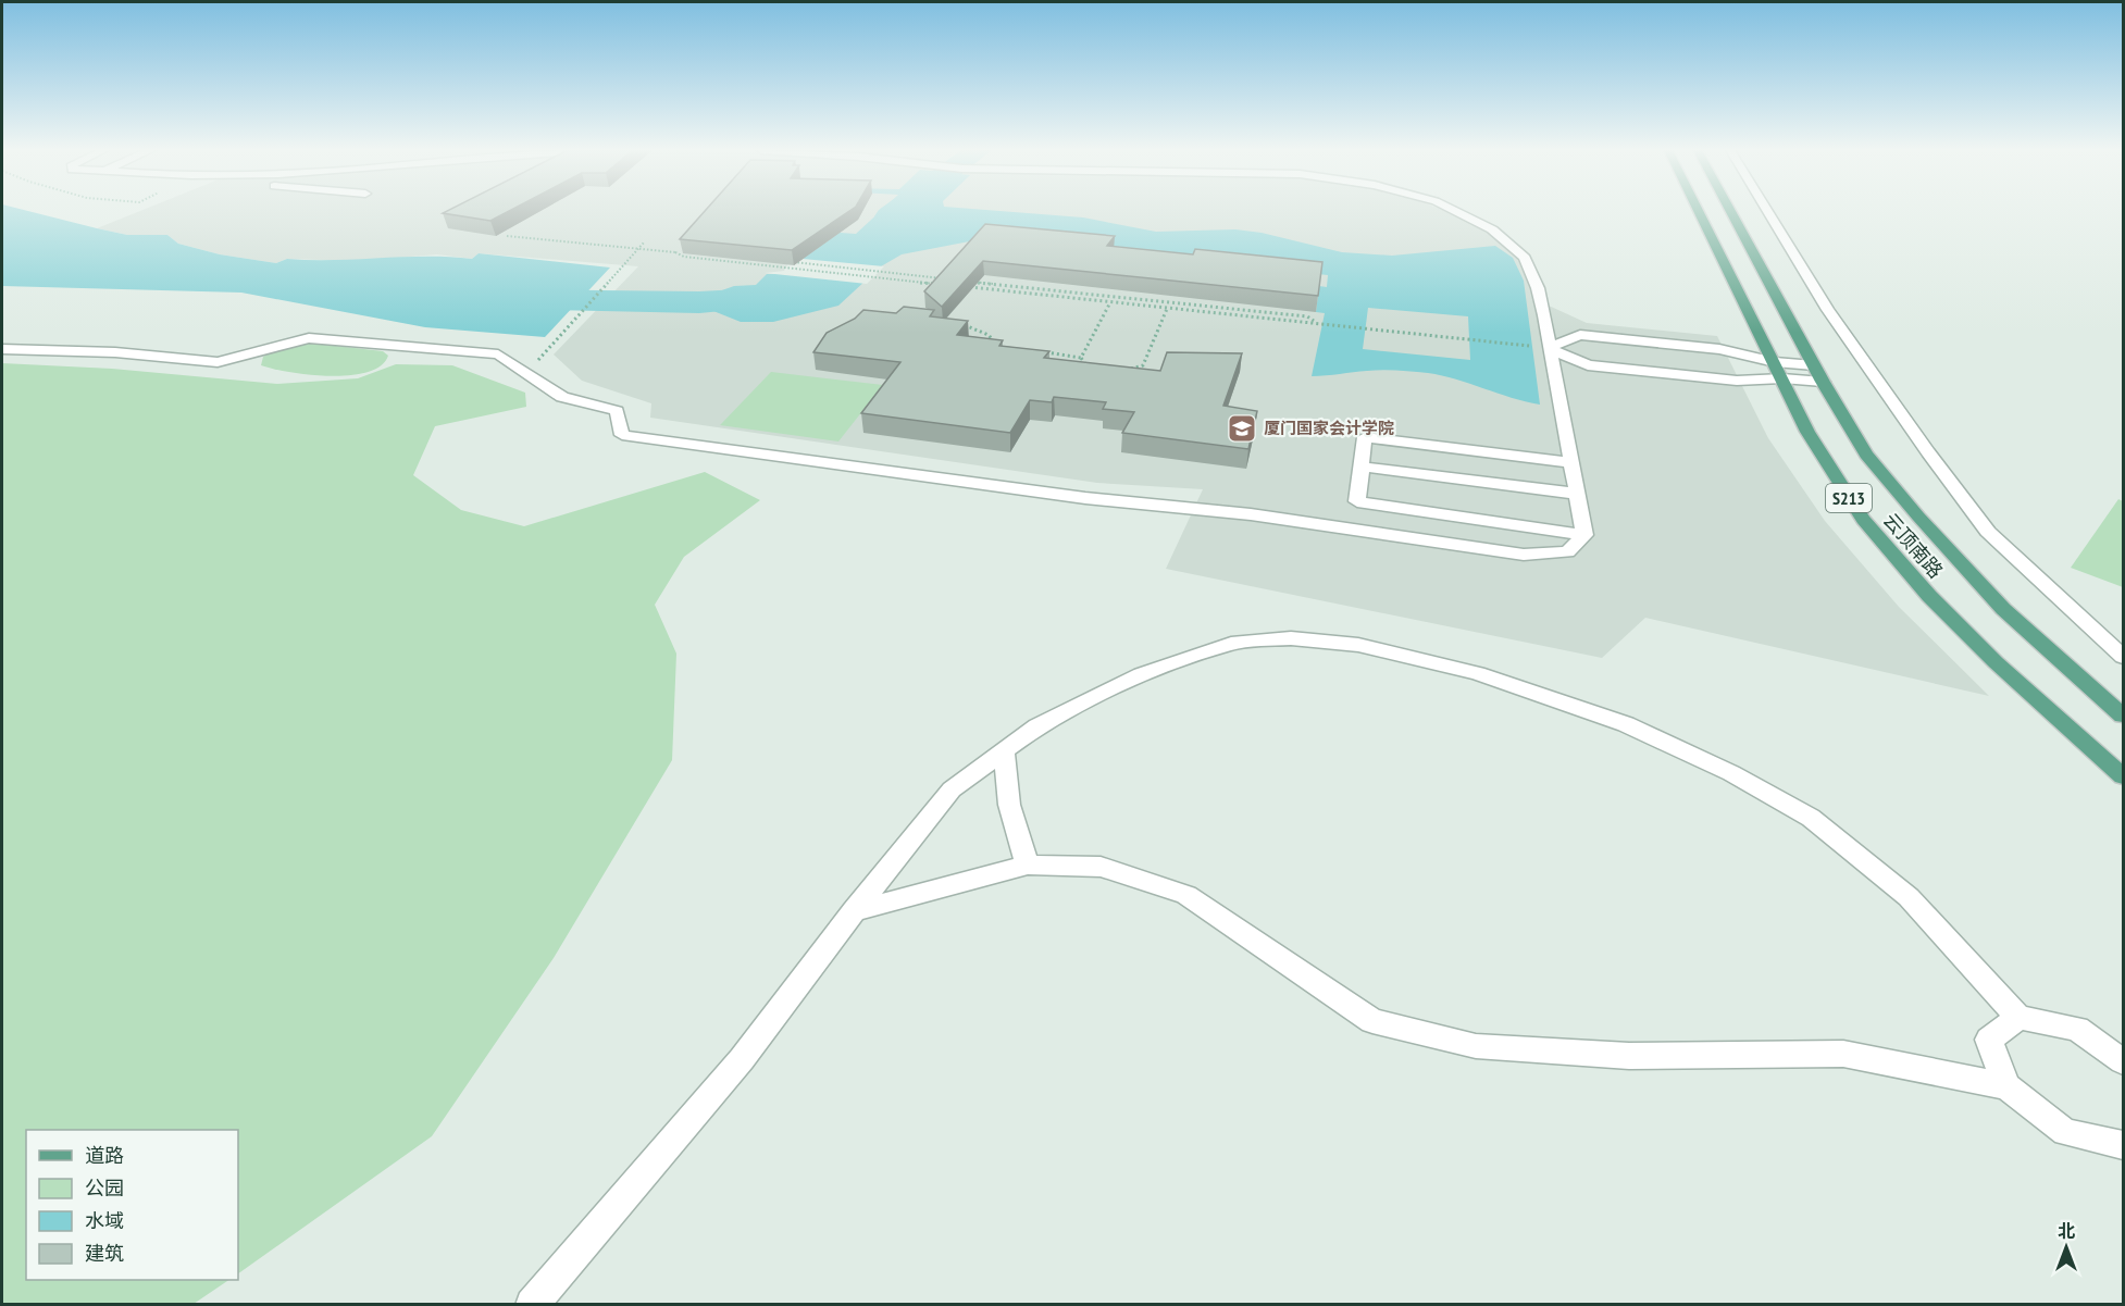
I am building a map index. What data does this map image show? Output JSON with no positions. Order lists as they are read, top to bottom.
{
  "streets": {
    "main road": ["S213", "云顶南路"]
  },
  "places": {
    "school or university": ["厦门国家会计学院"]
  },
  "legend": [
    "道路",
    "公园",
    "水域",
    "建筑"
  ],
  "north": "top"
}
